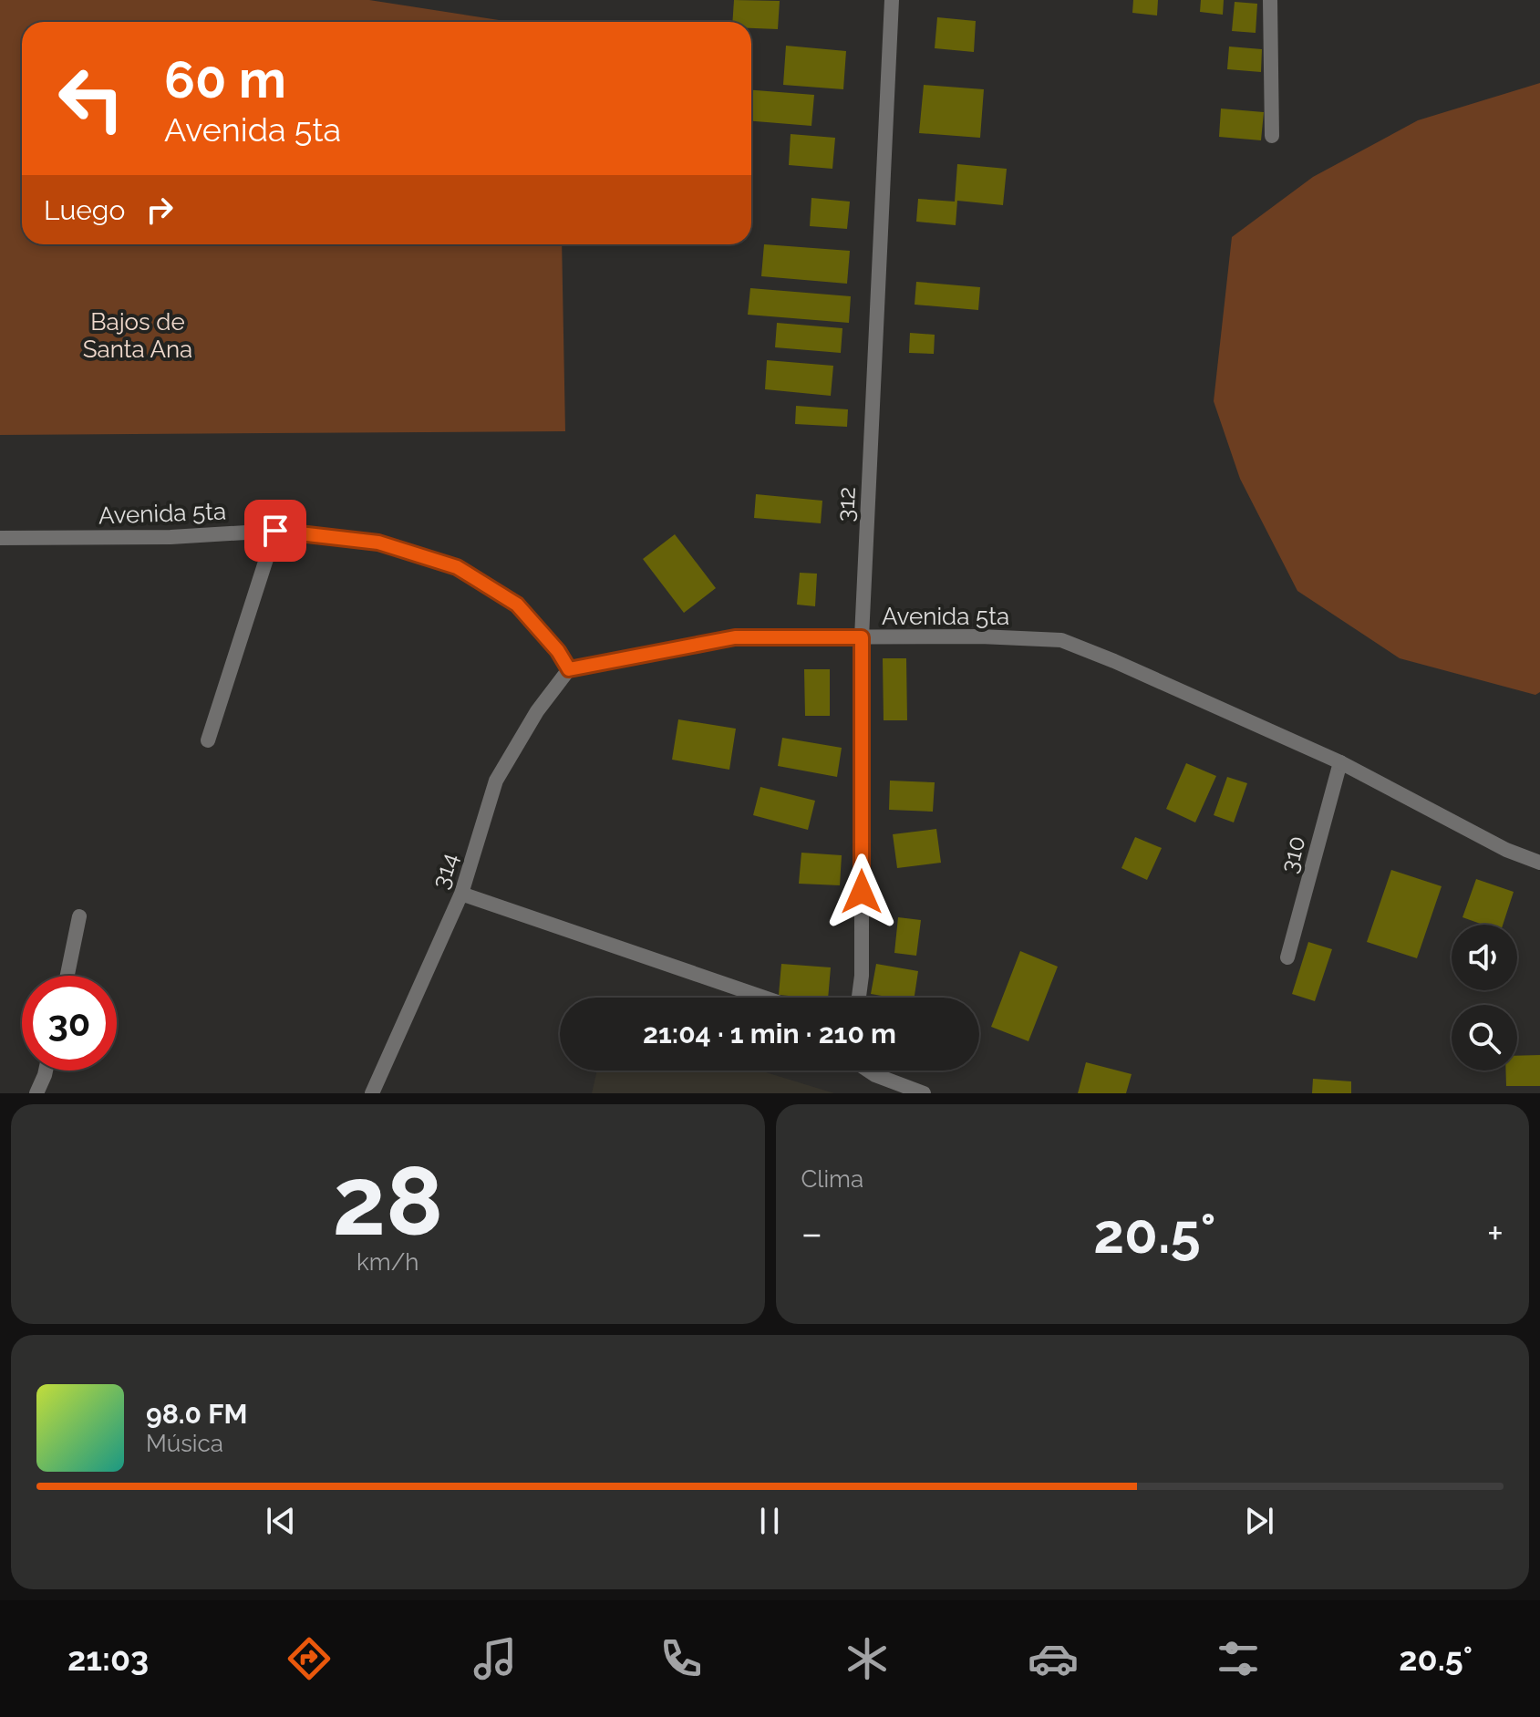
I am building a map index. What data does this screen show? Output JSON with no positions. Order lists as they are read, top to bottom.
{
  "streets": {
    "street": [
      "312",
      "Avenida 5ta",
      "310",
      "314"
    ]
  },
  "crossings": [
    ["312", "Avenida 5ta"],
    ["Avenida 5ta", "310"],
    ["Avenida 5ta", "314"]
  ],
  "parks": ["Bajos de Santa Ana"],
  "page": {
    "turn": ["60 m", "Avenida 5ta"],
    "then": "Luego",
    "limit": "30",
    "trip": "21:04 · 1 min · 210 m",
    "tile": [
      ["28", "km/h"],
      "Clima"
    ],
    "heat": ["−", "20.5°", "+"],
    "song": ["98.0 FM", "Música"],
    "tabs": ["21:03", "20.5°"]
  }
}
